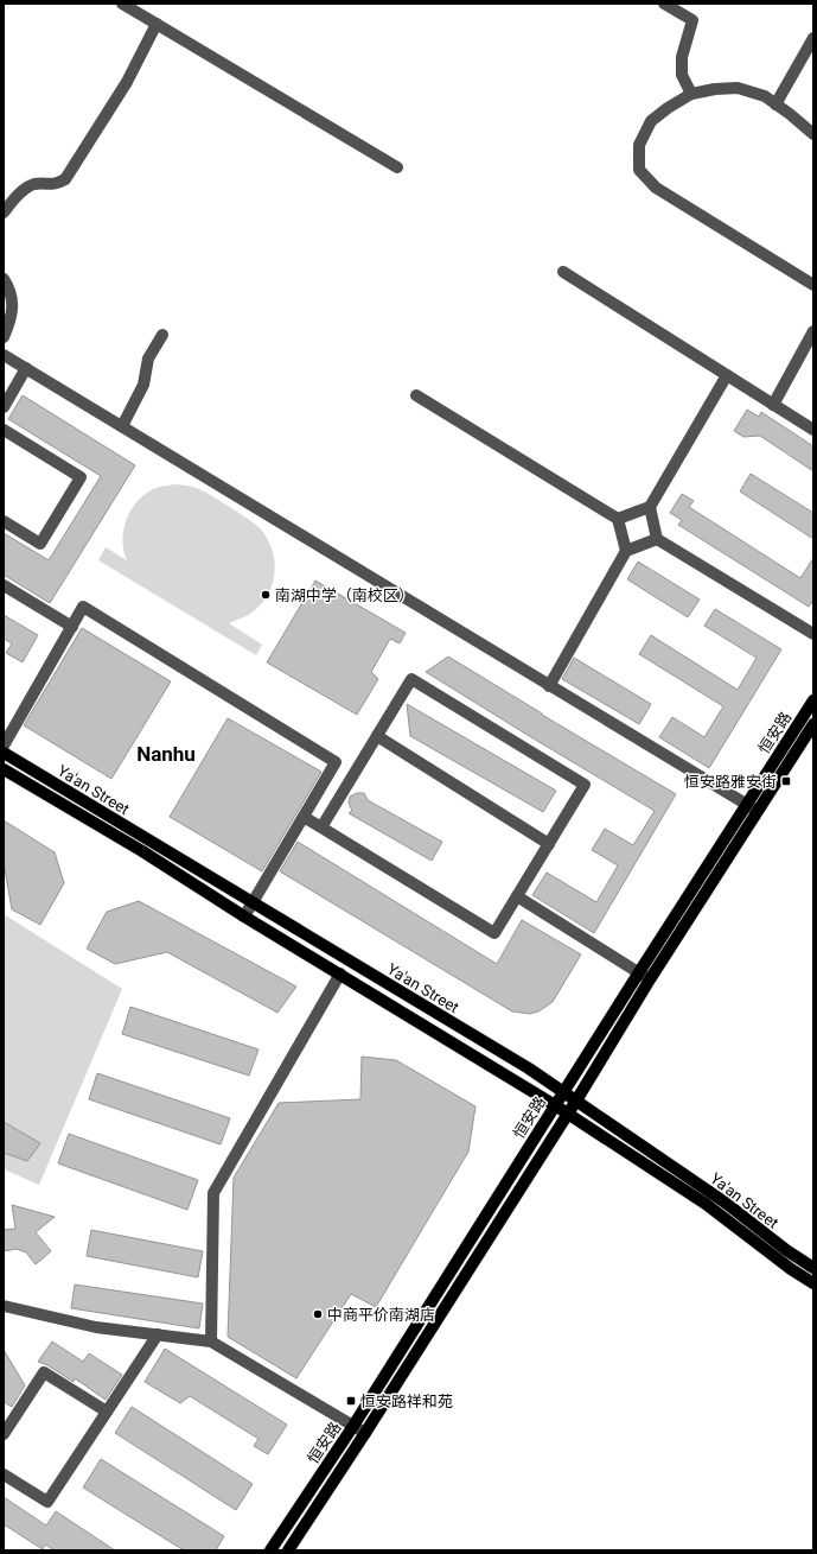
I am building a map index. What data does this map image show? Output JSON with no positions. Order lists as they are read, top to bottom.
{
  "streets": {
    "main road": ["恒安路", "Ya'an Street"]
  },
  "crossings": [
    ["恒安路", "Ya'an Street"]
  ],
  "districts": ["Nanhu"],
  "places": {
    "other": ["南湖中学（南校区）", "中商平价南湖店"],
    "transit": ["恒安路雅安街", "恒安路祥和苑"]
  }
}
